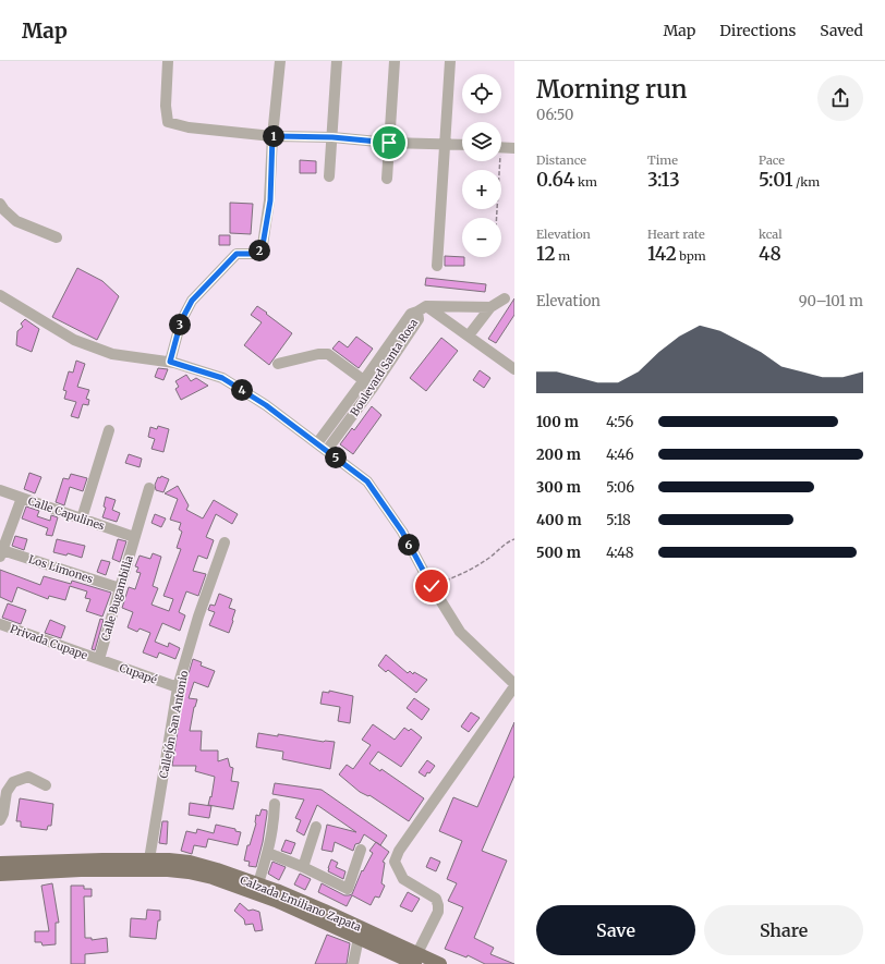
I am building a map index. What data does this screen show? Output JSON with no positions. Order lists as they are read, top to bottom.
{
  "streets": {
    "main road": ["Calzada Emiliano Zapata"],
    "street": [
      "Boulevard Santa Rosa",
      "Calle Capulines",
      "Los Limones",
      "Calle Bugambilia",
      "Privada Cupape",
      "Cupapé",
      "Callejón San Antonio"
    ]
  },
  "crossings": [
    ["Calle Capulines", "Calle Bugambilia"],
    ["Los Limones", "Calle Bugambilia"],
    ["Calle Bugambilia", "Privada Cupape"],
    ["Calle Bugambilia", "Cupapé"],
    ["Privada Cupape", "Cupapé"],
    ["Cupapé", "Callejón San Antonio"],
    ["Callejón San Antonio", "Calzada Emiliano Zapata"]
  ],
  "page": {
    "header": "Map",
    "nav": ["Map", "Directions", "Saved"],
    "heading": ["Morning run", "06:50"],
    "map_buttons": ["+", "−"],
    "pins": [
      "1",
      "2",
      "3",
      "4",
      "5",
      "6"
    ],
    "stats": [
      ["Distance", "0.64 km"],
      ["Time", "3:13"],
      ["Pace", "5:01 /km"],
      ["Elevation", "12 m"],
      ["Heart rate", "142 bpm"],
      ["kcal", "48"]
    ],
    "chart": ["Elevation", "90–101 m"],
    "list": [
      {
        "name": "100 m",
        "note": "4:56"
      },
      {
        "name": "200 m",
        "note": "4:46"
      },
      {
        "name": "300 m",
        "note": "5:06"
      },
      {
        "name": "400 m",
        "note": "5:18"
      },
      {
        "name": "500 m",
        "note": "4:48"
      }
    ],
    "buttons": ["Save", "Share"]
  }
}
